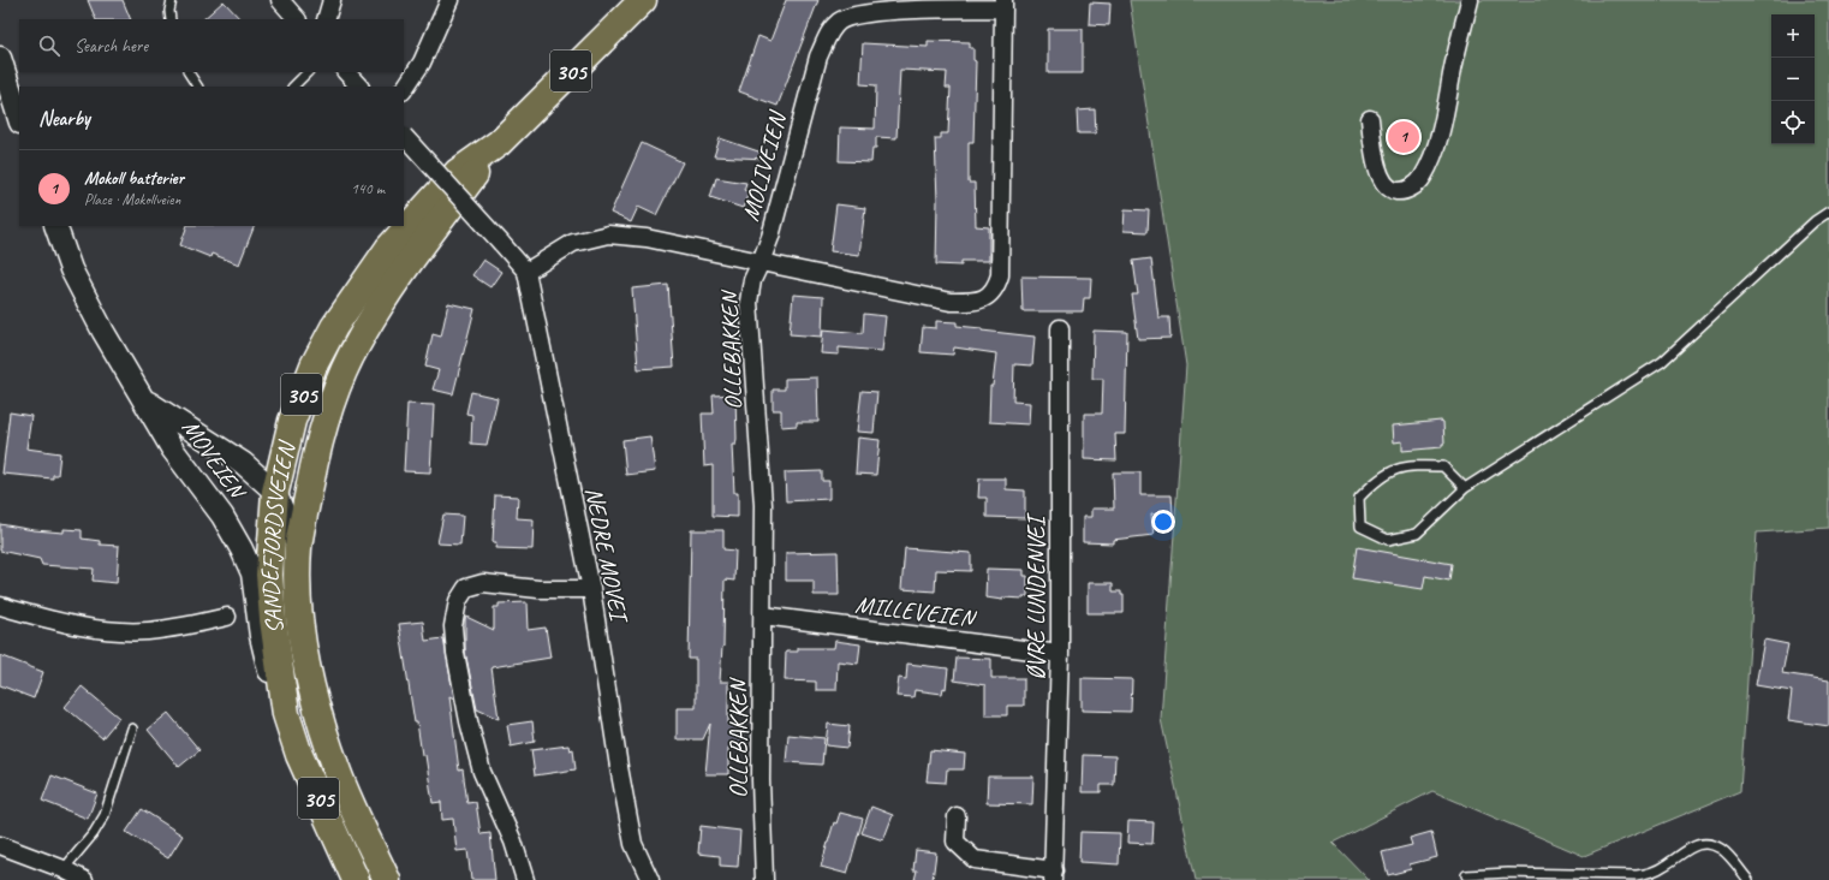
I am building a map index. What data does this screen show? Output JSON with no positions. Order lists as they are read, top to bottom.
{
  "streets": {
    "main road": ["305", "SANDEFJORDSVEIEN"],
    "street": [
      "MOLIVEIEN",
      "OLLEBAKKEN",
      "MOVEIEN",
      "NEDRE MOVEI",
      "ØVRE LUNDENVEI",
      "MILLEVEIEN"
    ]
  },
  "crossings": [
    ["MOLIVEIEN", "OLLEBAKKEN"],
    ["OLLEBAKKEN", "MILLEVEIEN"],
    ["MOVEIEN", "SANDEFJORDSVEIEN"],
    ["ØVRE LUNDENVEI", "MILLEVEIEN"]
  ],
  "page": {
    "map_buttons": ["+", "−"],
    "search": "Search here",
    "heading": "Nearby",
    "pins": "1",
    "list": [
      {
        "mark": "1",
        "name": "Mokoll batterier",
        "note": "Place · Mokollveien",
        "value": "140 m"
      }
    ]
  }
}
